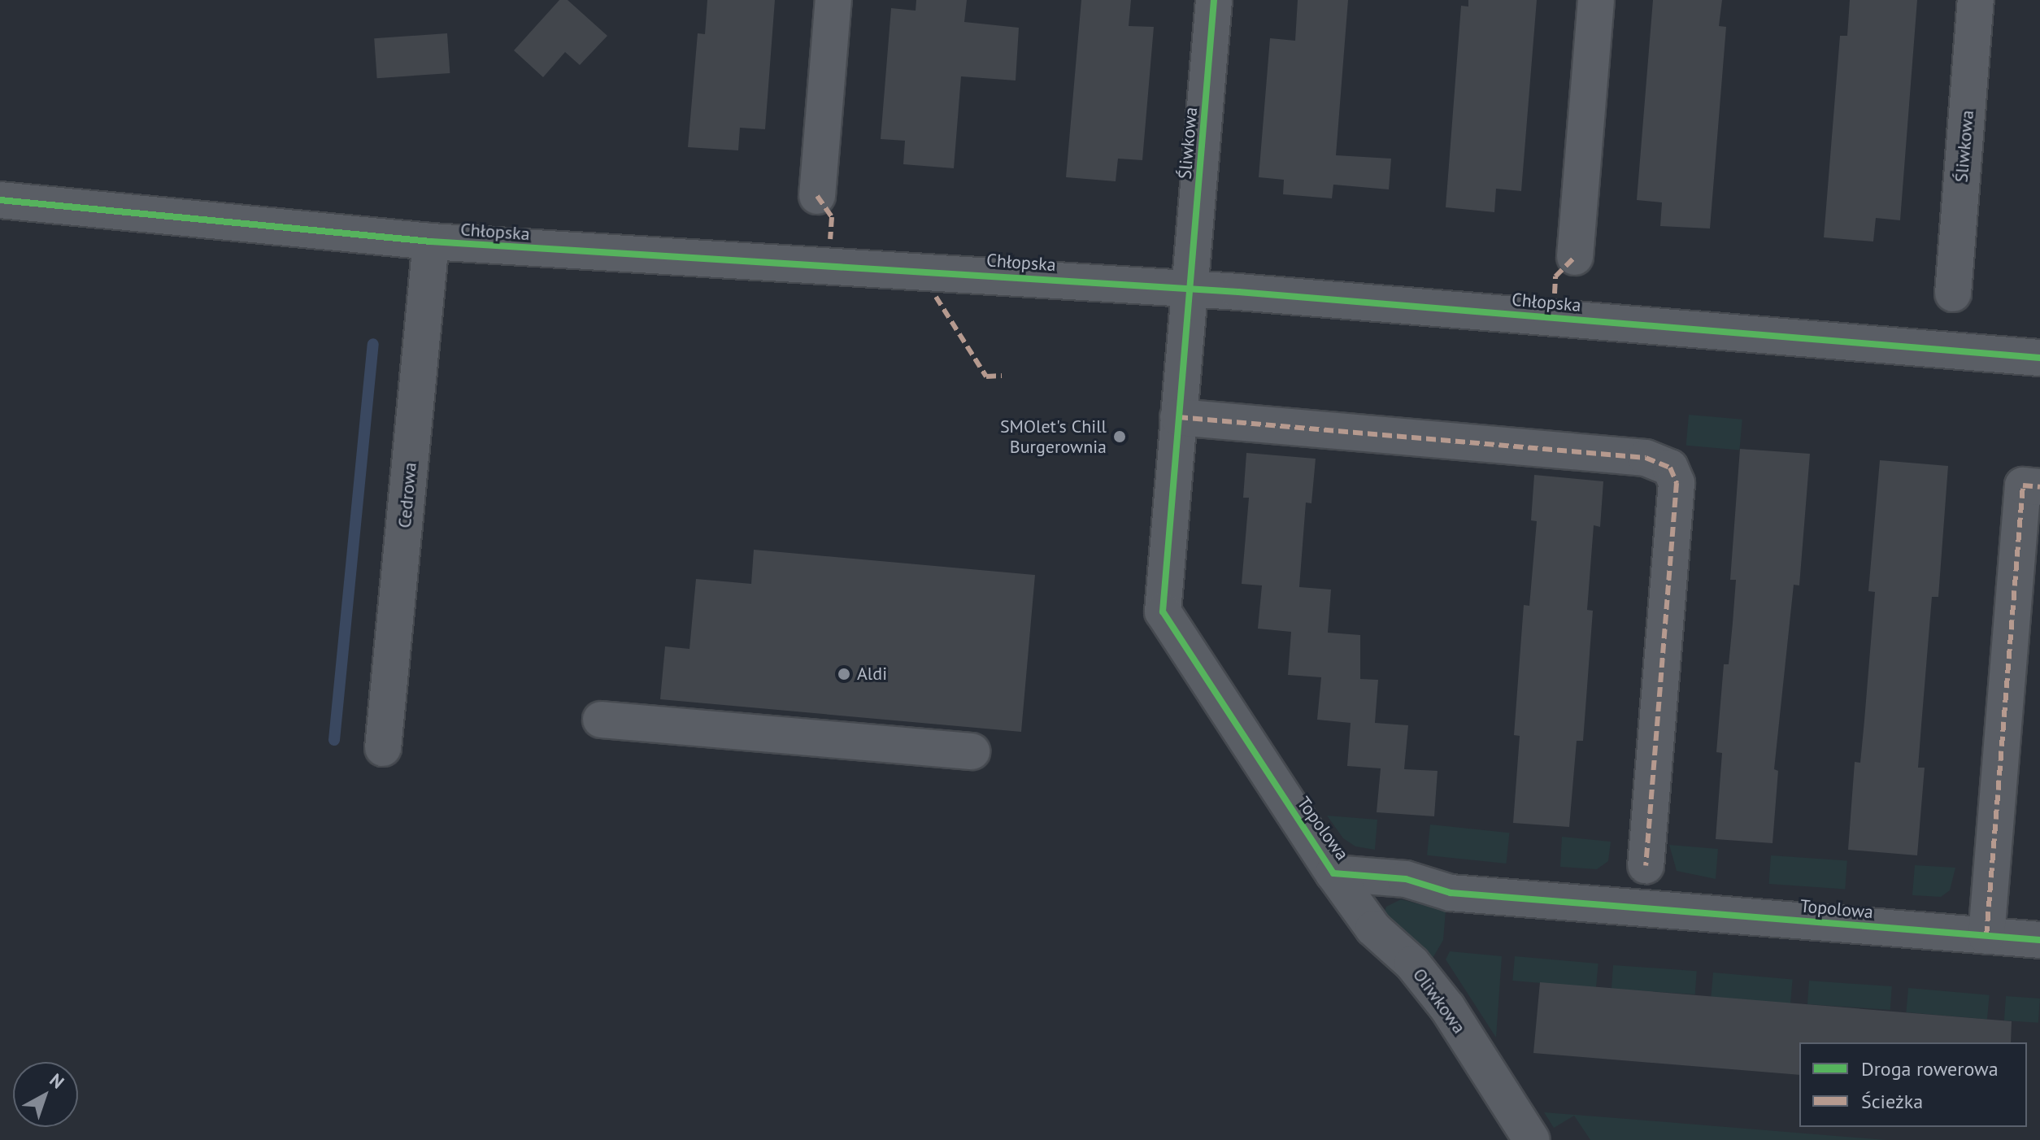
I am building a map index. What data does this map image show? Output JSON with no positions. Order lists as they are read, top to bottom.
{
  "streets": {
    "street": [
      "Śliwkowa",
      "Chłopska",
      "Cedrowa",
      "Topolowa",
      "Oliwkowa"
    ]
  },
  "crossings": [
    ["Śliwkowa", "Chłopska"],
    ["Śliwkowa", "Topolowa"],
    ["Chłopska", "Cedrowa"],
    ["Chłopska", "Topolowa"],
    ["Topolowa", "Oliwkowa"]
  ],
  "places": ["SMOlet's Chill Burgerownia", "Aldi"],
  "legend": ["Droga rowerowa", "Ścieżka"],
  "north": "top right"
}
